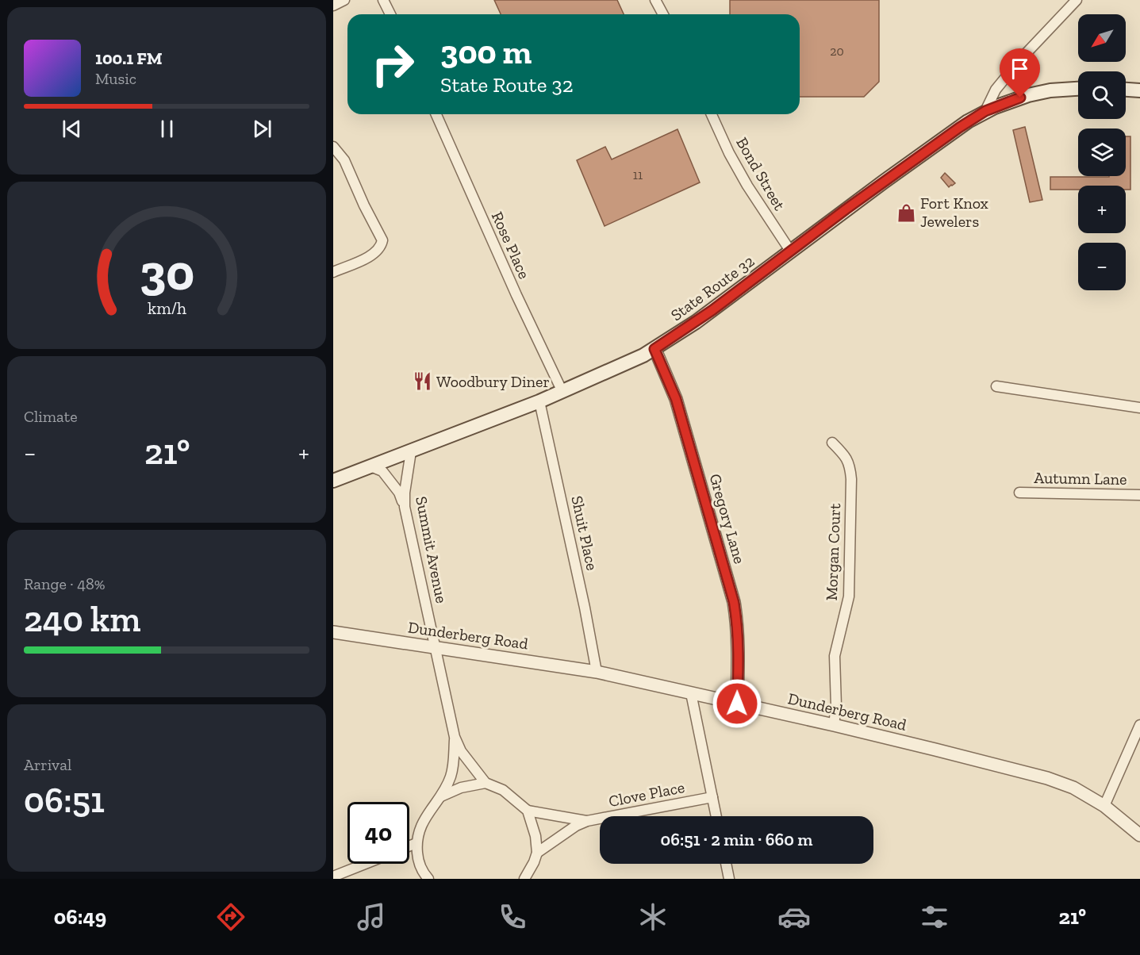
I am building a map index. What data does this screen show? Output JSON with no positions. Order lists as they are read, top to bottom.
{
  "streets": {
    "main road": ["State Route 32"],
    "street": [
      "Bond Street",
      "Rose Place",
      "Autumn Lane",
      "Gregory Lane",
      "Shuit Place",
      "Summit Avenue",
      "Morgan Court",
      "Dunderberg Road",
      "Clove Place"
    ]
  },
  "crossings": [
    ["Bond Street", "State Route 32"],
    ["Rose Place", "State Route 32"],
    ["State Route 32", "Gregory Lane"],
    ["State Route 32", "Shuit Place"],
    ["State Route 32", "Summit Avenue"],
    ["Gregory Lane", "Dunderberg Road"],
    ["Shuit Place", "Dunderberg Road"],
    ["Summit Avenue", "Dunderberg Road"],
    ["Summit Avenue", "Clove Place"],
    ["Morgan Court", "Dunderberg Road"]
  ],
  "places": {
    "shop": ["Fort Knox Jewelers"],
    "restaurant": ["Woodbury Diner"]
  },
  "house_numbers": ["20", "11"],
  "north": "bottom left",
  "page": {
    "map_buttons": ["+", "−"],
    "turn": ["300 m", "State Route 32"],
    "song": ["100.1 FM", "Music"],
    "tile": [
      "Climate",
      ["Range · 48%", "240 km"],
      ["Arrival", "06:51"]
    ],
    "heat": ["−", "21°", "+"],
    "limit": "40",
    "trip": "06:51 · 2 min · 660 m",
    "tabs": ["06:49", "21°"],
    "gauge": ["30", "km/h"]
  }
}
